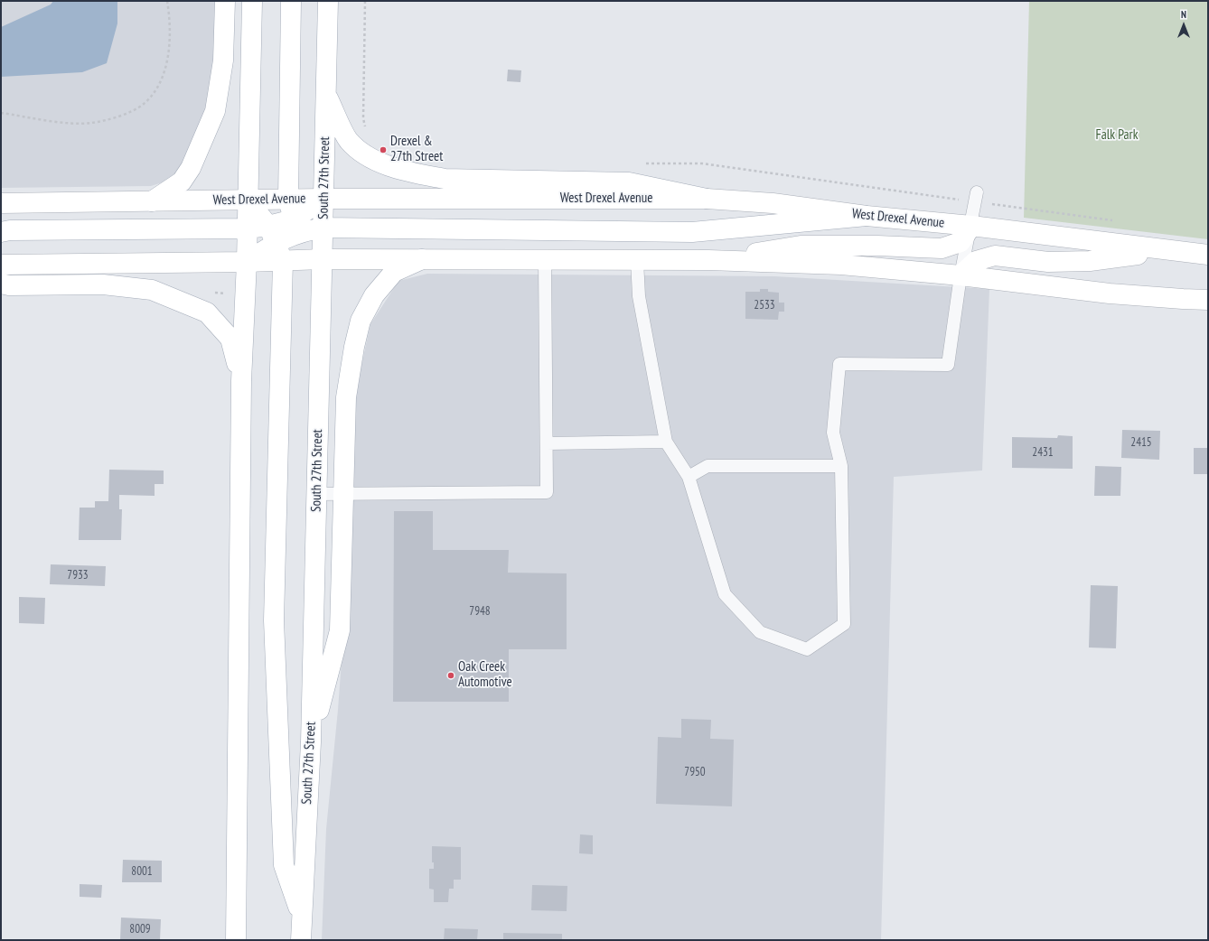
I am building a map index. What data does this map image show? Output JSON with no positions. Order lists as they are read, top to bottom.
{
  "streets": {
    "main road": ["South 27th Street", "West Drexel Avenue"]
  },
  "crossings": [
    ["South 27th Street", "West Drexel Avenue"]
  ],
  "parks": ["Falk Park"],
  "places": ["Drexel & 27th Street", "Oak Creek Automotive"],
  "house_numbers": [
    "2533",
    "2415",
    "2431",
    "7933",
    "7948",
    "7950",
    "8001",
    "8009"
  ],
  "north": "top"
}
